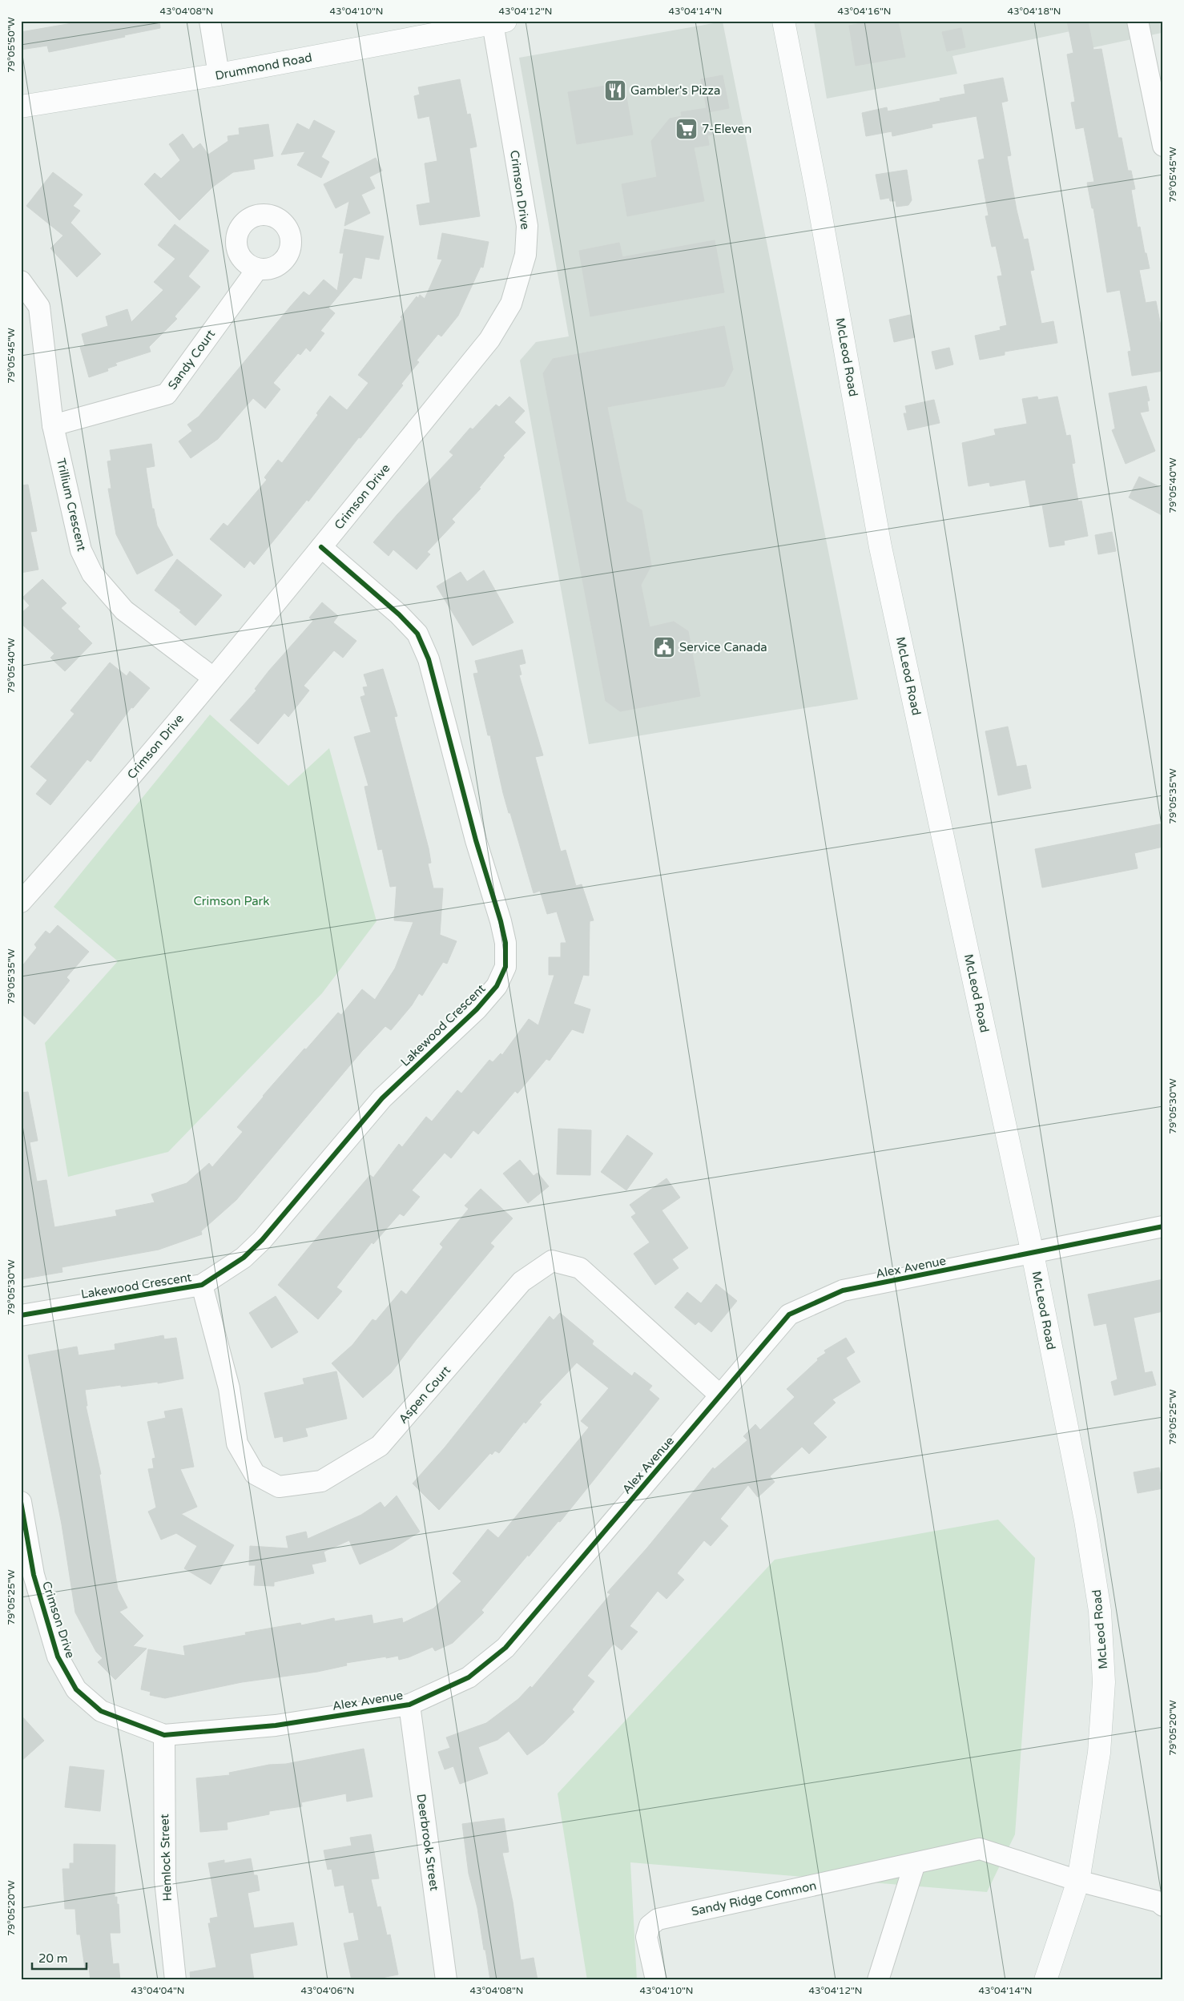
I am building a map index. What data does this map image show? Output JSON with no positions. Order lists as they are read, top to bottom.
{
  "streets": {
    "main road": ["Drummond Road", "McLeod Road"],
    "street": [
      "Crimson Drive",
      "Sandy Court",
      "Trillium Crescent",
      "Lakewood Crescent",
      "Alex Avenue",
      "Aspen Court",
      "Deerbrook Street",
      "Hemlock Street",
      "Sandy Ridge Common"
    ]
  },
  "crossings": [
    ["Drummond Road", "Crimson Drive"],
    ["Crimson Drive", "Trillium Crescent"],
    ["Crimson Drive", "Lakewood Crescent"],
    ["Crimson Drive", "Alex Avenue"],
    ["Crimson Drive", "Hemlock Street"],
    ["McLeod Road", "Alex Avenue"],
    ["McLeod Road", "Sandy Ridge Common"],
    ["Sandy Court", "Trillium Crescent"],
    ["Lakewood Crescent", "Aspen Court"],
    ["Alex Avenue", "Aspen Court"],
    ["Alex Avenue", "Deerbrook Street"],
    ["Alex Avenue", "Hemlock Street"]
  ],
  "parks": ["Crimson Park"],
  "places": {
    "restaurant": ["Gambler's Pizza"],
    "supermarket": ["7-Eleven"],
    "public building": ["Service Canada"]
  },
  "scale_bar": "20 m",
  "coordinates": [
    "43°04'08\"N",
    "43°04'10\"N",
    "43°04'12\"N",
    "43°04'14\"N",
    "43°04'16\"N",
    "43°04'18\"N",
    "79°05'50\"W",
    "79°05'45\"W",
    "79°05'40\"W",
    "79°05'35\"W",
    "79°05'30\"W",
    "79°05'25\"W",
    "79°05'20\"W",
    "43°04'04\"N",
    "43°04'06\"N"
  ]
}
